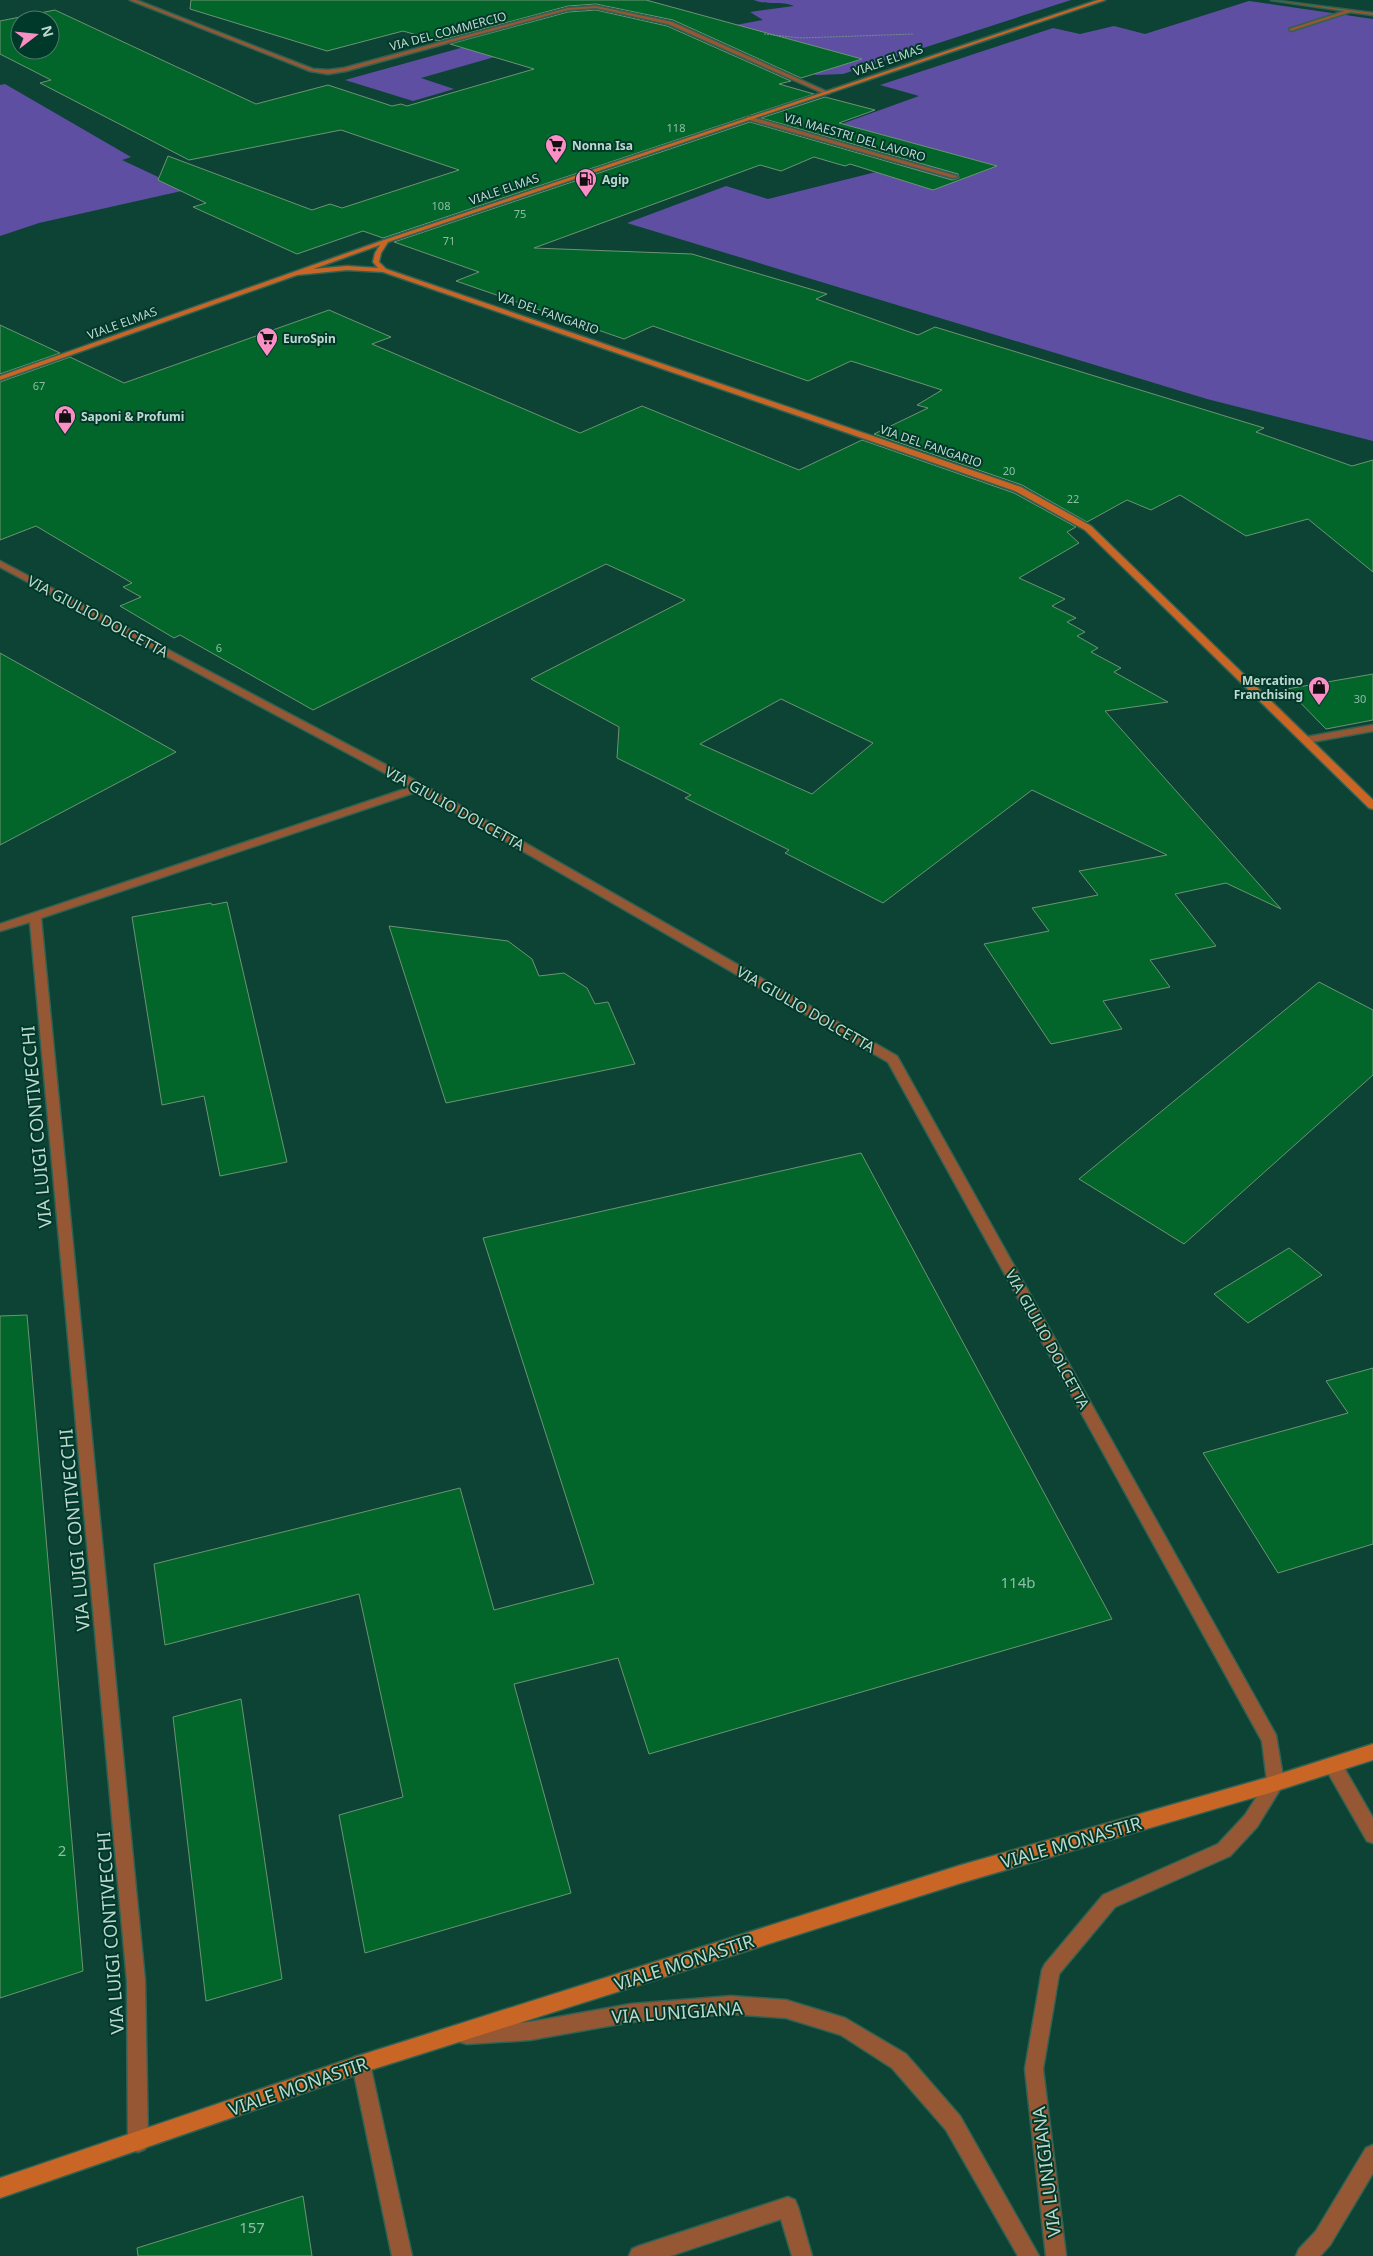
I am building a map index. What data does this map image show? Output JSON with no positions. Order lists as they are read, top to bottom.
{
  "streets": {
    "main road": ["VIALE ELMAS", "VIA DEL FANGARIO", "VIALE MONASTIR"],
    "street": [
      "VIA DEL COMMERCIO",
      "VIA MAESTRI DEL LAVORO",
      "VIA GIULIO DOLCETTA",
      "VIA LUIGI CONTIVECCHI",
      "VIA LUNIGIANA"
    ]
  },
  "crossings": [
    ["VIA DEL COMMERCIO", "VIALE ELMAS"],
    ["VIALE ELMAS", "VIA MAESTRI DEL LAVORO"],
    ["VIALE ELMAS", "VIA DEL FANGARIO"],
    ["VIA GIULIO DOLCETTA", "VIALE MONASTIR"],
    ["VIA GIULIO DOLCETTA", "VIA LUNIGIANA"],
    ["VIA LUIGI CONTIVECCHI", "VIALE MONASTIR"],
    ["VIALE MONASTIR", "VIA LUNIGIANA"]
  ],
  "places": {
    "supermarket": ["Nonna Isa", "EuroSpin"],
    "fuel station": ["Agip"],
    "shop": ["Saponi & Profumi", "Mercatino Franchising"]
  },
  "house_numbers": [
    "118",
    "108",
    "75",
    "71",
    "67",
    "20",
    "22",
    "6",
    "30",
    "114b",
    "2",
    "157"
  ],
  "north": "right"
}
